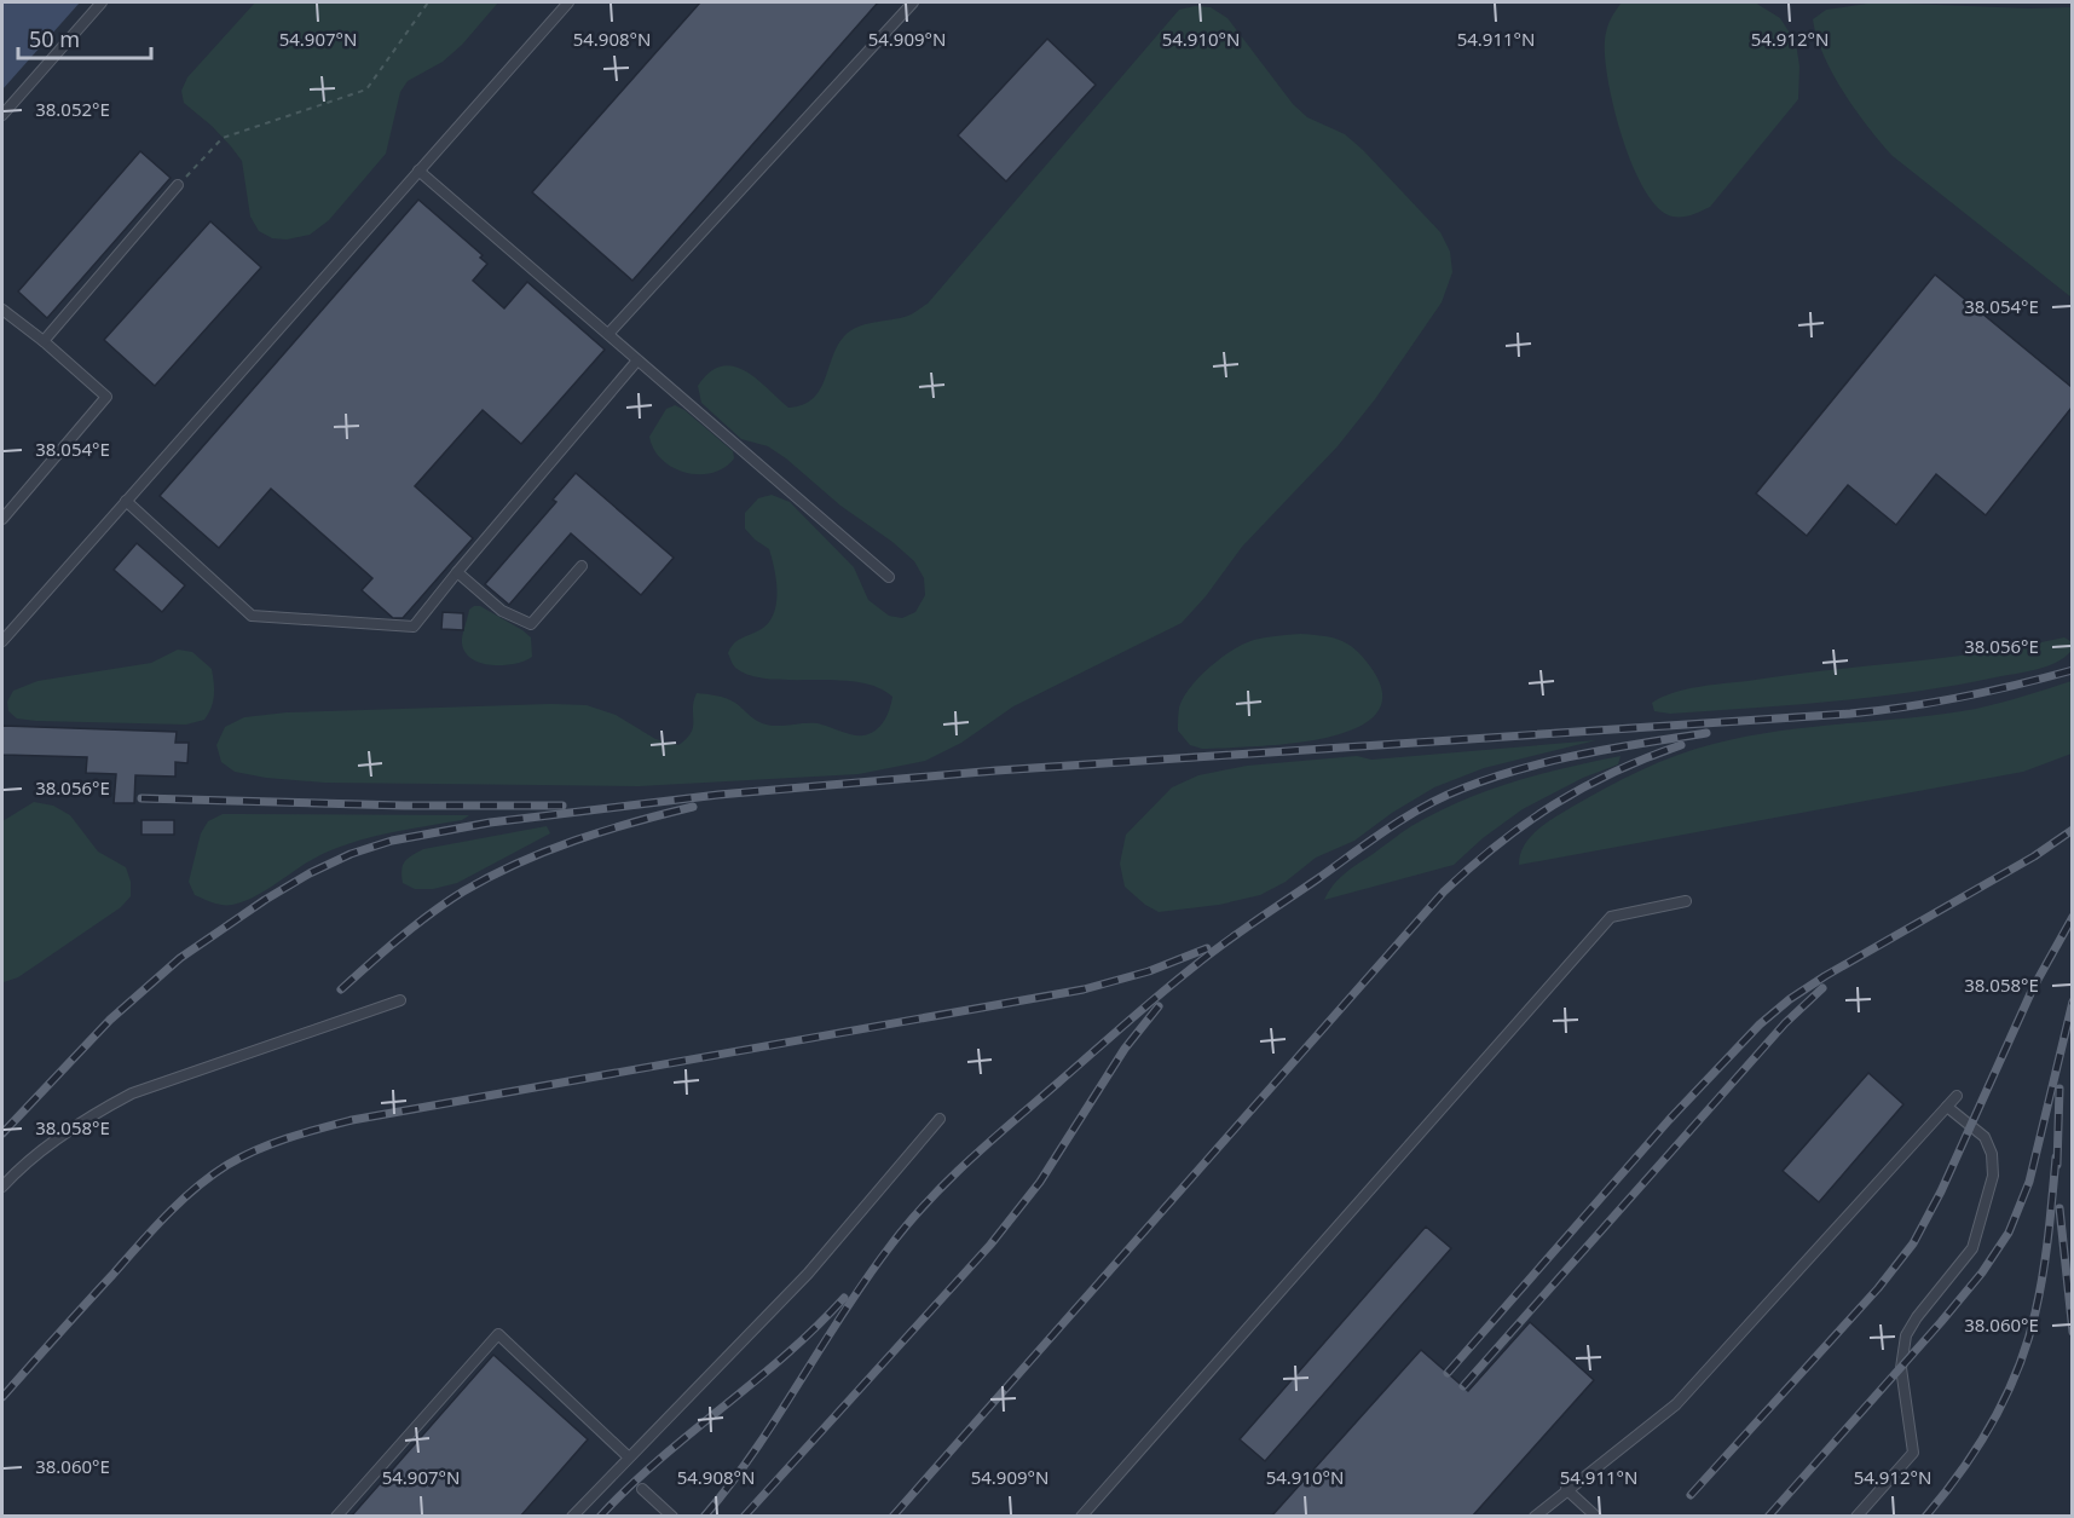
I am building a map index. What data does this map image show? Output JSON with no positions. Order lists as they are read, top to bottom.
{
  "scale_bar": "50 m",
  "coordinates": [
    "54.907°N",
    "54.908°N",
    "54.909°N",
    "54.910°N",
    "54.911°N",
    "54.912°N",
    "38.052°E",
    "38.054°E",
    "38.056°E",
    "38.058°E",
    "38.060°E"
  ]
}
